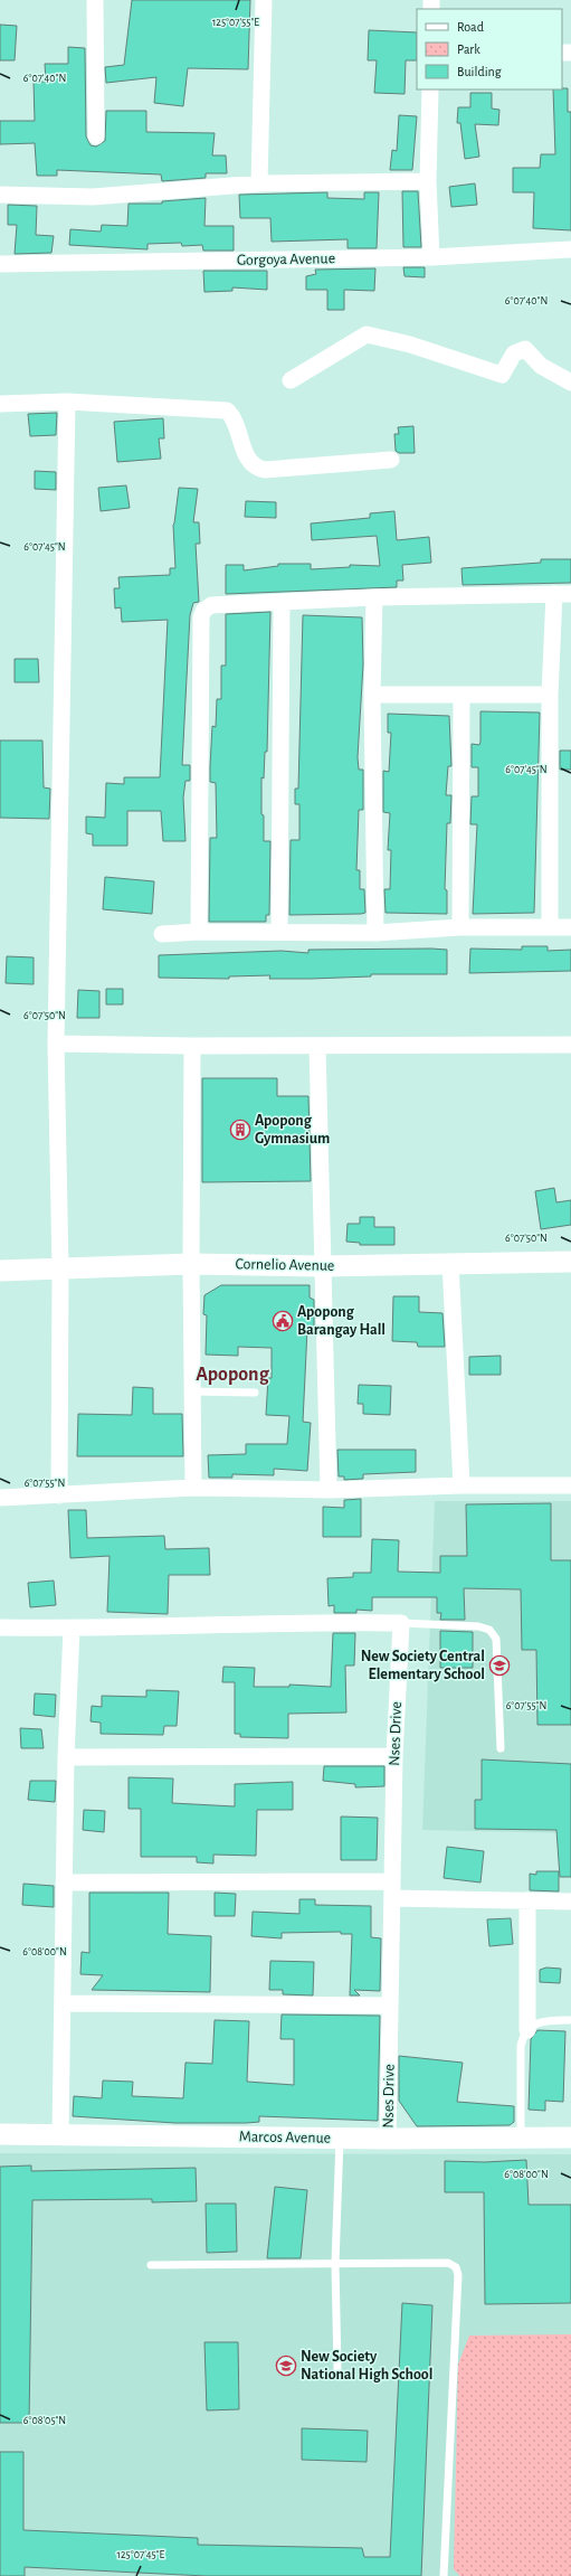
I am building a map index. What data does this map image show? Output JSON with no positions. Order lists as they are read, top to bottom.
{
  "streets": {
    "street": [
      "Gorgoya Avenue",
      "Cornelio Avenue",
      "Nses Drive",
      "Marcos Avenue"
    ]
  },
  "crossings": [
    ["Nses Drive", "Marcos Avenue"]
  ],
  "districts": ["Apopong"],
  "places": {
    "building": ["Apopong Gymnasium"],
    "public building": ["Apopong Barangay Hall"],
    "school or university": ["New Society Central Elementary School", "New Society National High School"]
  },
  "legend": ["Road", "Park", "Building"],
  "coordinates": [
    "125°07'55\"E",
    "6°07'40\"N",
    "6°07'45\"N",
    "6°07'50\"N",
    "6°07'55\"N",
    "6°08'00\"N",
    "6°08'05\"N",
    "125°07'45\"E"
  ]
}
